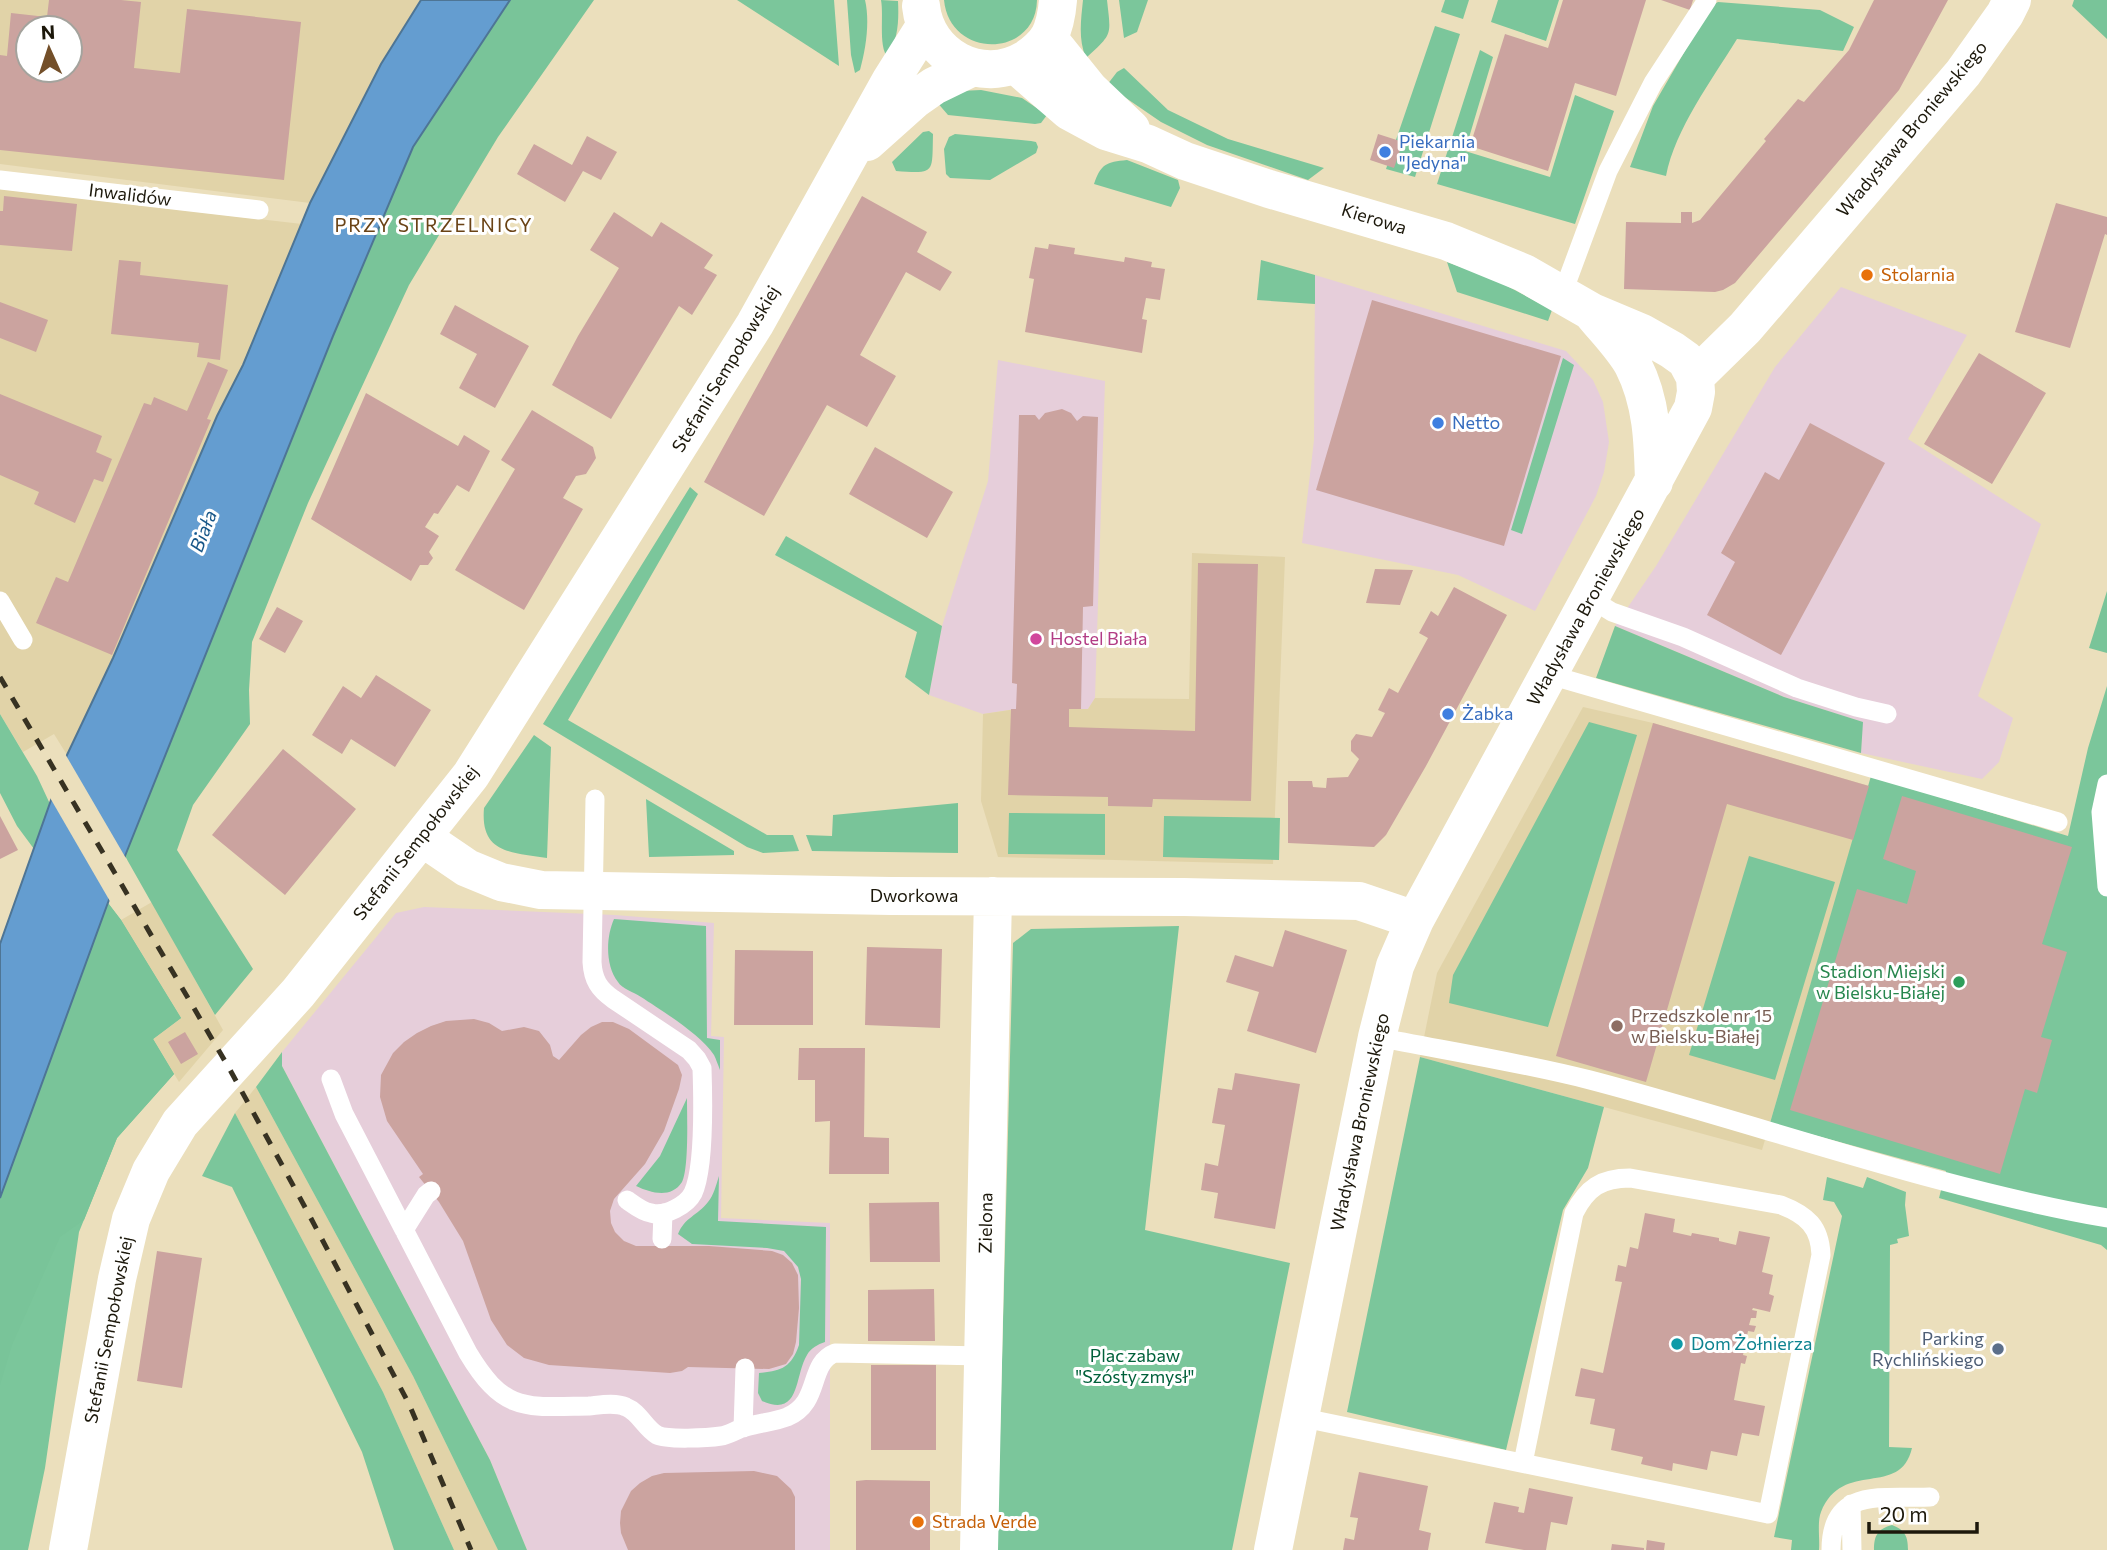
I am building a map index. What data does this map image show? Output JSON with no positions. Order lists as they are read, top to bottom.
{
  "streets": {
    "street": [
      "Władysława Broniewskiego",
      "Kierowa",
      "Stefanii Sempołowskiej",
      "Dworkowa",
      "Zielona"
    ],
    "lane": ["Inwalidów"]
  },
  "crossings": [
    ["Władysława Broniewskiego", "Kierowa"],
    ["Władysława Broniewskiego", "Dworkowa"],
    ["Stefanii Sempołowskiej", "Dworkowa"],
    ["Dworkowa", "Zielona"]
  ],
  "districts": ["PRZY STRZELNICY"],
  "water": ["Biała"],
  "parks": ["Plac zabaw \"Szósty zmysł\""],
  "places": [
    "Piekarnia \"Jedyna\"",
    "Stolarnia",
    "Netto",
    "Hostel Biała",
    "Żabka",
    "Stadion Miejski w Bielsku-Białej",
    "Przedszkole nr 15 w Bielsku-Białej",
    "Dom Żołnierza",
    "Parking Rychlińskiego",
    "Strada Verde"
  ],
  "scale_bar": "20 m",
  "north": "top"
}
